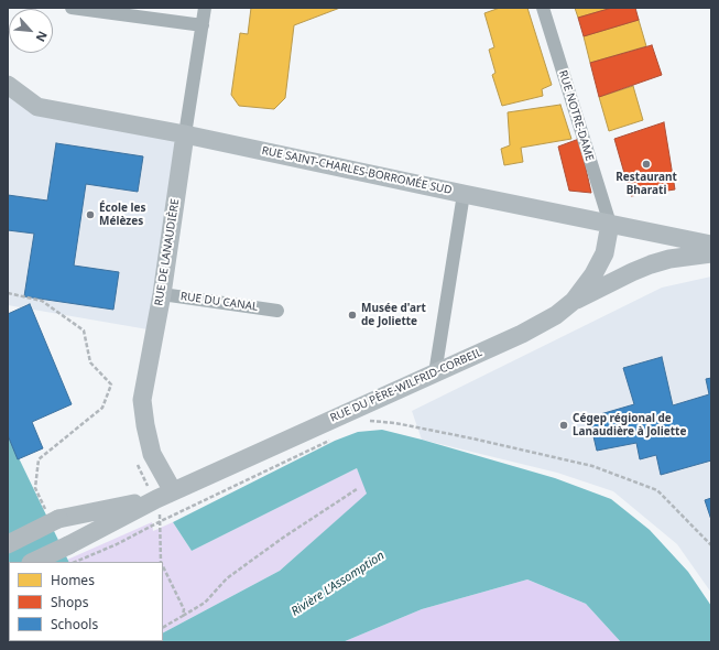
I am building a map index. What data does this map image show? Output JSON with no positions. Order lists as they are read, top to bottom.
{
  "streets": {
    "main road": ["RUE SAINT-CHARLES-BORROMÉE SUD", "RUE DE LANAUDIÈRE", "RUE DU PÈRE-WILFRID-CORBEIL"],
    "street": ["RUE NOTRE-DAME", "RUE DU CANAL"]
  },
  "crossings": [
    ["RUE NOTRE-DAME", "RUE SAINT-CHARLES-BORROMÉE SUD"],
    ["RUE NOTRE-DAME", "RUE DU PÈRE-WILFRID-CORBEIL"],
    ["RUE SAINT-CHARLES-BORROMÉE SUD", "RUE DE LANAUDIÈRE"],
    ["RUE SAINT-CHARLES-BORROMÉE SUD", "RUE DU PÈRE-WILFRID-CORBEIL"],
    ["RUE DE LANAUDIÈRE", "RUE DU CANAL"],
    ["RUE DE LANAUDIÈRE", "RUE DU PÈRE-WILFRID-CORBEIL"]
  ],
  "water": ["Rivière L'Assomption"],
  "places": [
    "Restaurant Bharati",
    "École les Mélèzes",
    "Musée d'art de Joliette",
    "Cégep régional de Lanaudière à Joliette"
  ],
  "legend": ["Homes", "Shops", "Schools"],
  "north": "bottom right"
}
